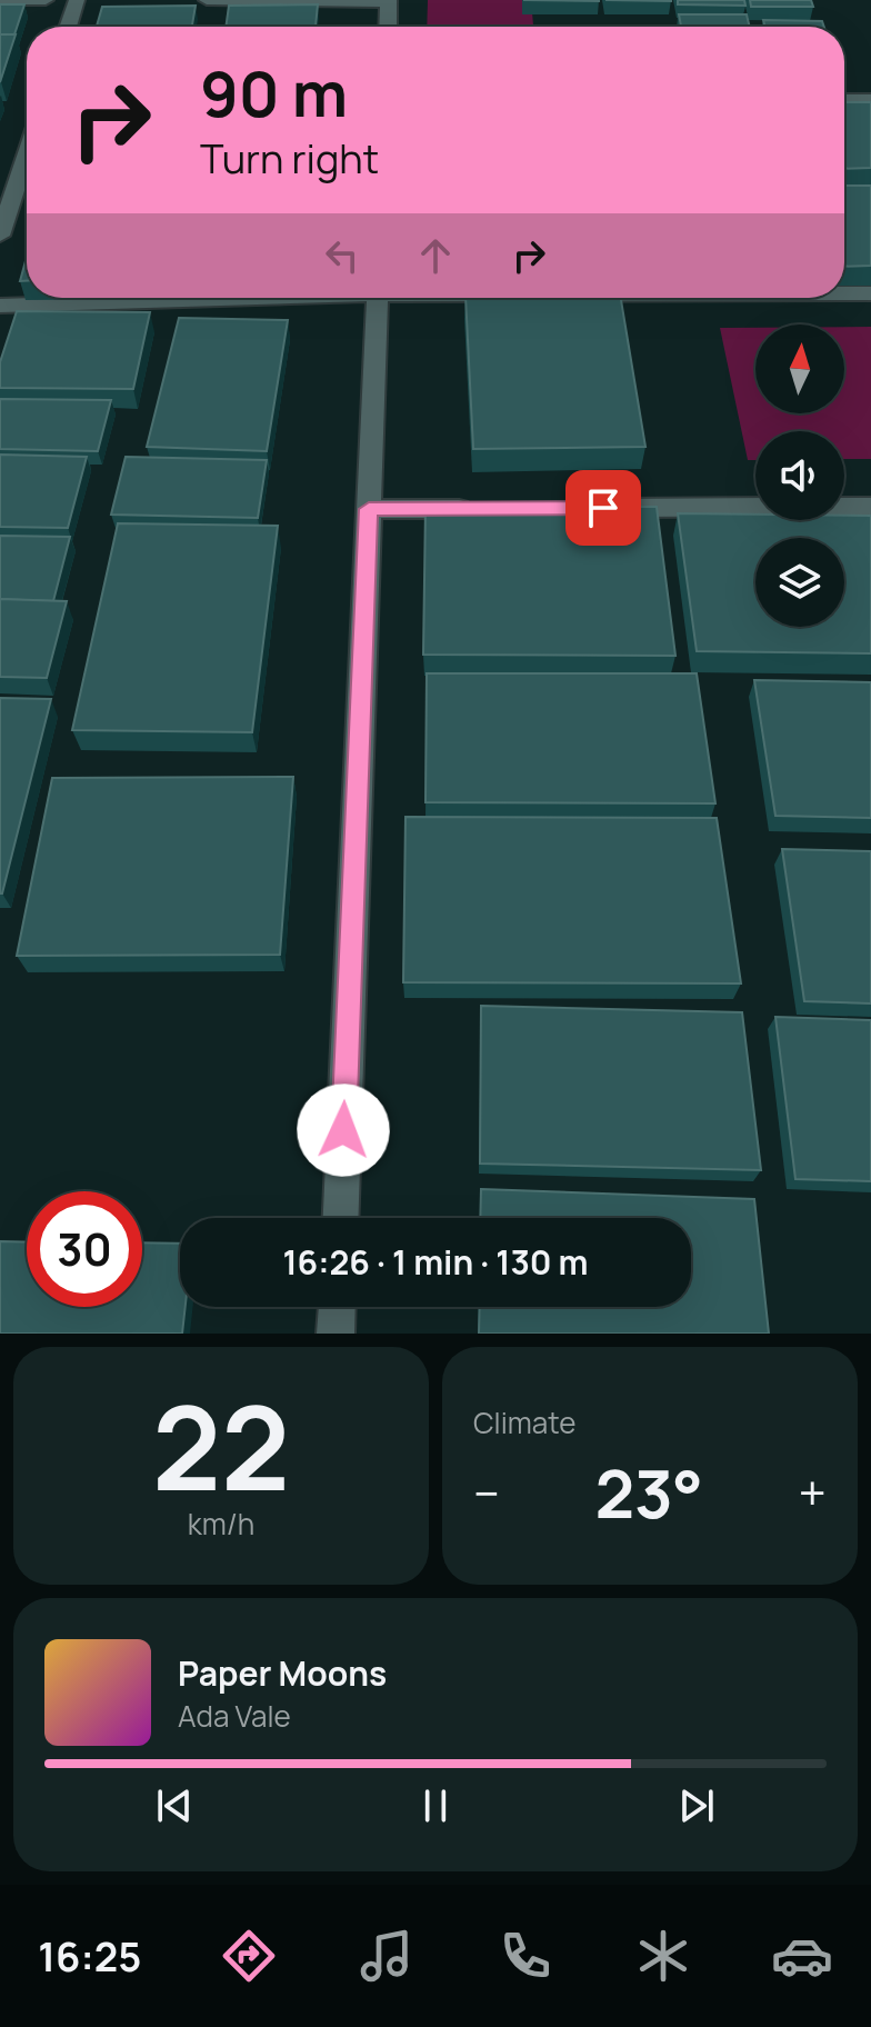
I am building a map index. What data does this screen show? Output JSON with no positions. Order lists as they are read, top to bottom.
{
  "north": "top",
  "page": {
    "turn": ["90 m", "Turn right"],
    "limit": "30",
    "trip": "16:26 · 1 min · 130 m",
    "tile": [
      ["22", "km/h"],
      "Climate"
    ],
    "heat": ["−", "23°", "+"],
    "song": ["Paper Moons", "Ada Vale"],
    "tabs": "16:25"
  }
}
